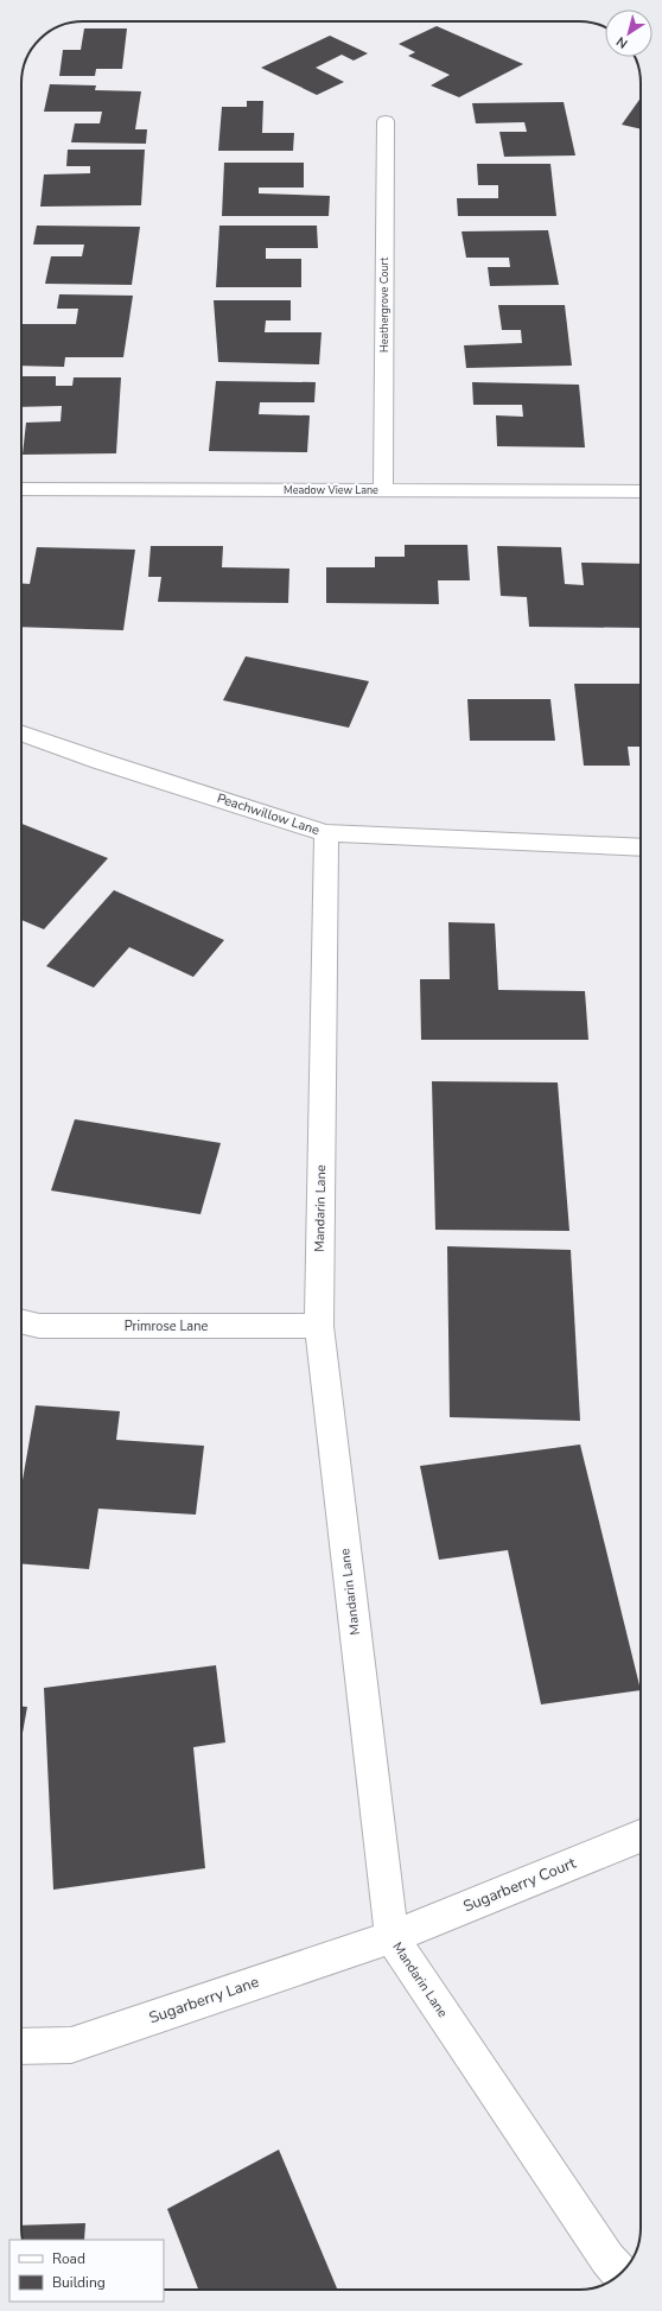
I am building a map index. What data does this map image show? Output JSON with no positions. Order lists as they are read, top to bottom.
{
  "streets": {
    "street": [
      "Heathergrove Court",
      "Meadow View Lane",
      "Peachwillow Lane",
      "Mandarin Lane",
      "Primrose Lane",
      "Sugarberry Court",
      "Sugarberry Lane"
    ]
  },
  "crossings": [
    ["Heathergrove Court", "Meadow View Lane"],
    ["Peachwillow Lane", "Mandarin Lane"],
    ["Mandarin Lane", "Primrose Lane"],
    ["Mandarin Lane", "Sugarberry Court"],
    ["Mandarin Lane", "Sugarberry Lane"],
    ["Sugarberry Court", "Sugarberry Lane"]
  ],
  "legend": ["Road", "Building"],
  "north": "bottom left"
}
